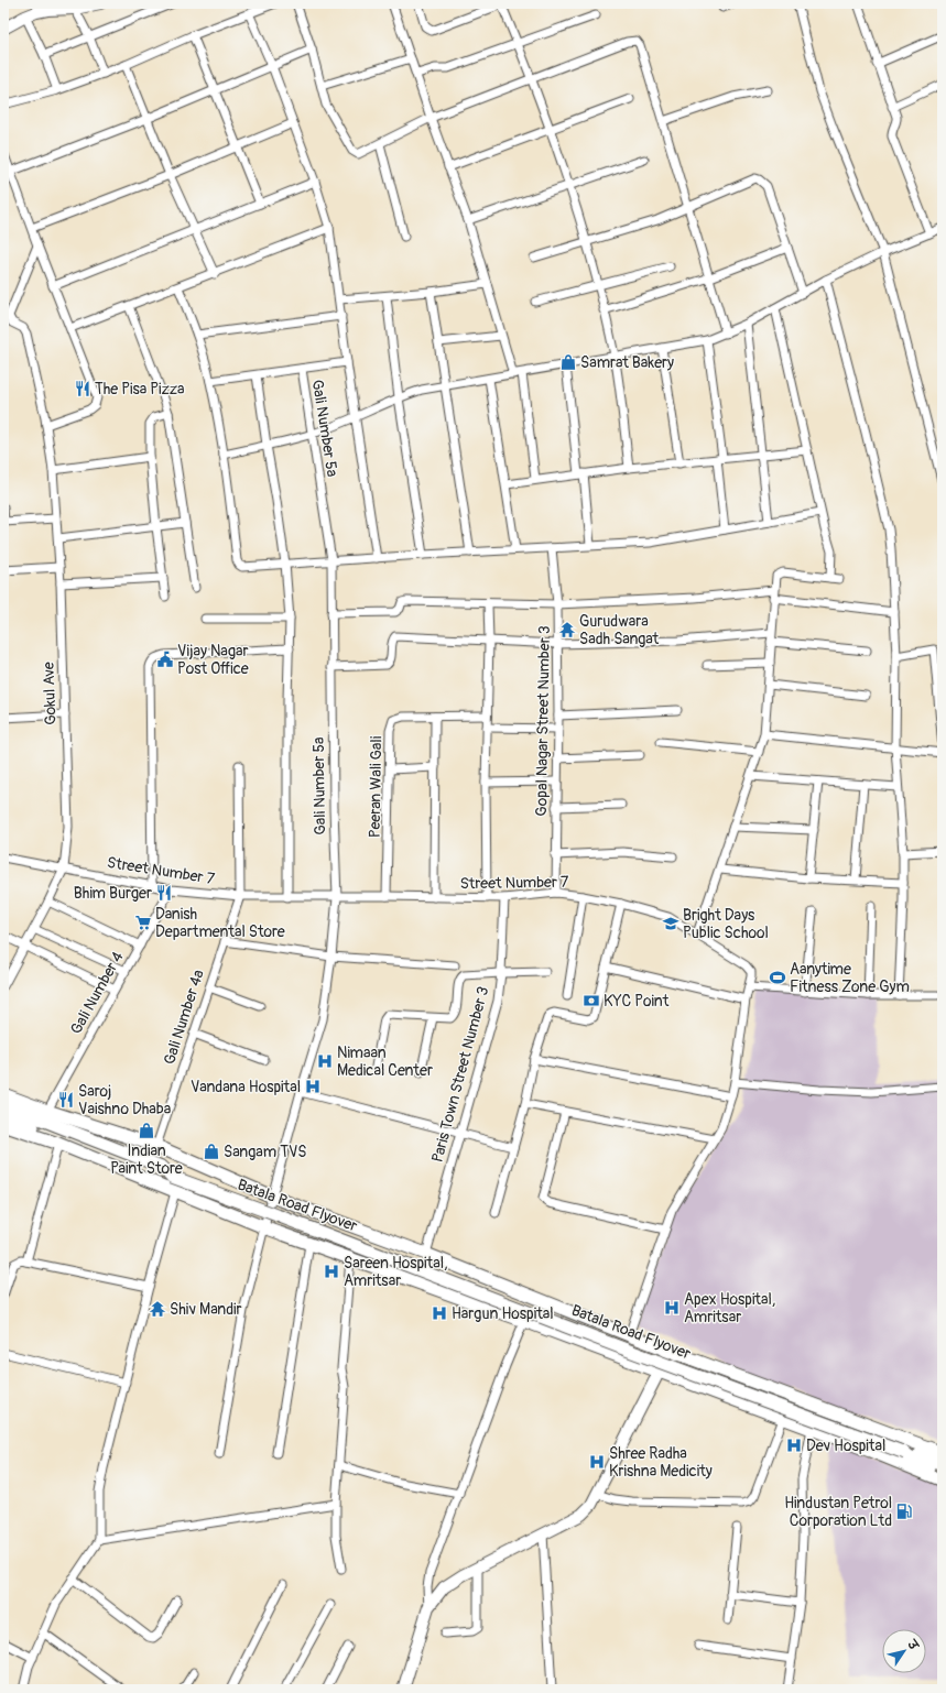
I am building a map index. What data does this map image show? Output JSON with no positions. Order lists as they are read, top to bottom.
{
  "streets": {
    "main road": ["Batala Road Flyover"],
    "street": [
      "Gali Number 5a",
      "Gokul Ave",
      "Gopal Nagar Street Number 3",
      "Peeran Wali Gali",
      "Street Number 7",
      "Gali Number 4",
      "Gali Number 4a",
      "Paris Town Street Number 3"
    ]
  },
  "crossings": [
    ["Gali Number 5a", "Street Number 7"],
    ["Gokul Ave", "Street Number 7"],
    ["Gopal Nagar Street Number 3", "Street Number 7"],
    ["Peeran Wali Gali", "Street Number 7"],
    ["Street Number 7", "Gali Number 4"],
    ["Street Number 7", "Gali Number 4a"],
    ["Street Number 7", "Paris Town Street Number 3"]
  ],
  "places": {
    "shop": ["Samrat Bakery", "Indian Paint Store", "Sangam TVS"],
    "restaurant": ["The Pisa Pizza", "Bhim Burger", "Saroj Vaishno Dhaba"],
    "temple": ["Gurudwara Sadh Sangat", "Shiv Mandir"],
    "public building": ["Vijay Nagar Post Office"],
    "supermarket": ["Danish Departmental Store"],
    "school or university": ["Bright Days Public School"],
    "sports": ["Aanytime Fitness Zone Gym"],
    "bank": ["KYC Point"],
    "hospital": [
      "Nimaan Medical Center",
      "Vandana Hospital",
      "Sareen Hospital, Amritsar",
      "Apex Hospital, Amritsar",
      "Hargun Hospital",
      "Dev Hospital",
      "Shree Radha Krishna Medicity"
    ],
    "fuel station": ["Hindustan Petrol Corporation Ltd"]
  },
  "north": "top right"
}
